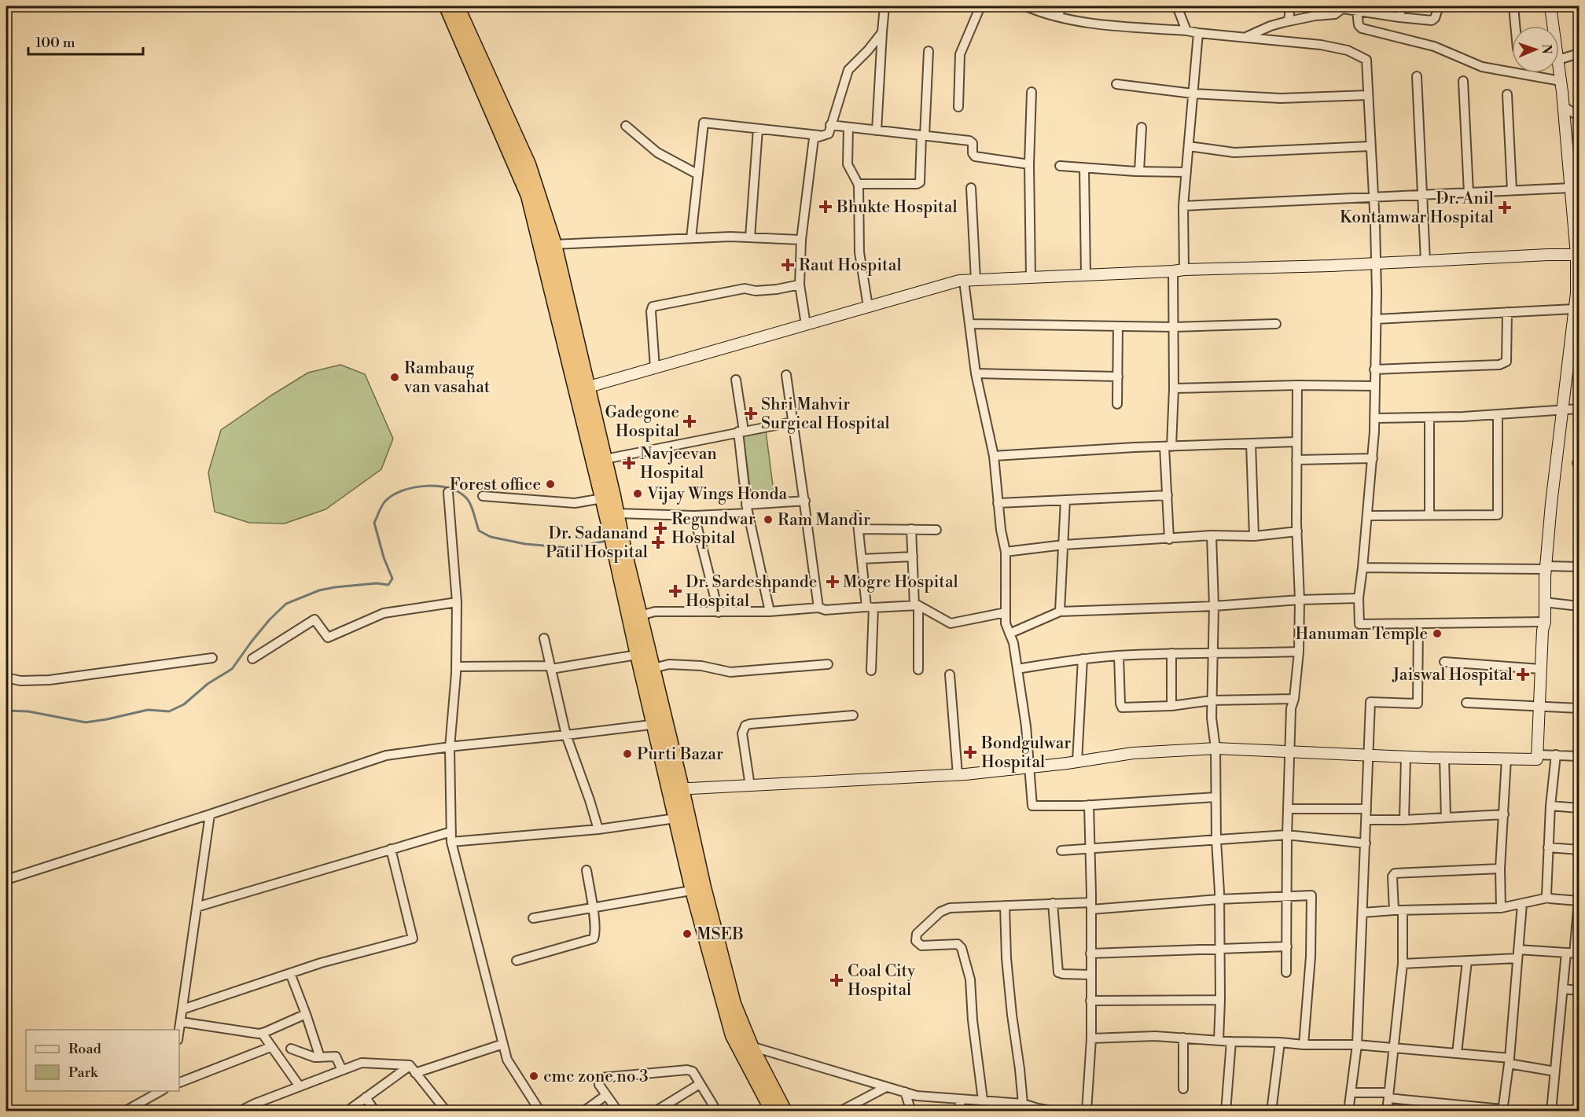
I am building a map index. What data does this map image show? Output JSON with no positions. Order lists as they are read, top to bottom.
{
  "places": {
    "health": [
      "Bhukte Hospital",
      "Dr. Anil Kontamwar Hospital",
      "Raut Hospital",
      "Shri Mahvir Surgical Hospital",
      "Gadegone Hospital",
      "Navjeevan Hospital",
      "Regundwar Hospital",
      "Dr. Sadanand Patil Hospital",
      "Mogre Hospital",
      "Dr. Sardeshpande Hospital",
      "Jaiswal Hospital",
      "Bondgulwar Hospital",
      "Coal City Hospital"
    ],
    "other": [
      "Rambaug van vasahat",
      "Forest office",
      "Vijay Wings Honda",
      "Ram Mandir",
      "Hanuman Temple",
      "Purti Bazar",
      "MSEB",
      "cmc zone no 3"
    ]
  },
  "legend": ["Road", "Park"],
  "scale_bar": "100 m",
  "north": "right"
}
